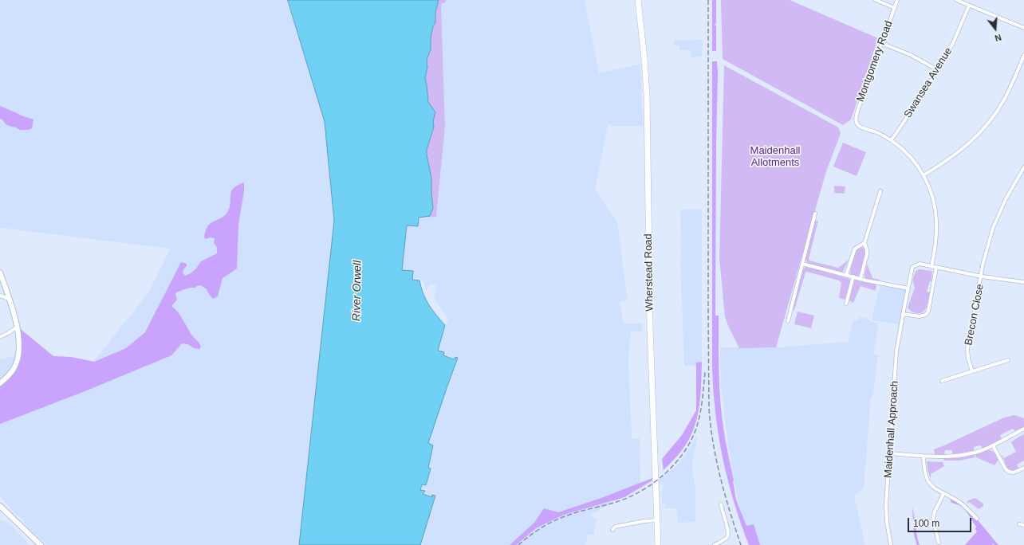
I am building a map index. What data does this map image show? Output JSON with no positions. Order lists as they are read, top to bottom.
{
  "streets": {
    "main road": ["Wherstead Road"],
    "street": [
      "Montgomery Road",
      "Swansea Avenue",
      "Brecon Close",
      "Maidenhall Approach"
    ]
  },
  "crossings": [
    ["Montgomery Road", "Swansea Avenue"]
  ],
  "water": ["River Orwell"],
  "parks": ["Maidenhall Allotments"],
  "scale_bar": "100 m",
  "north": "bottom"
}
